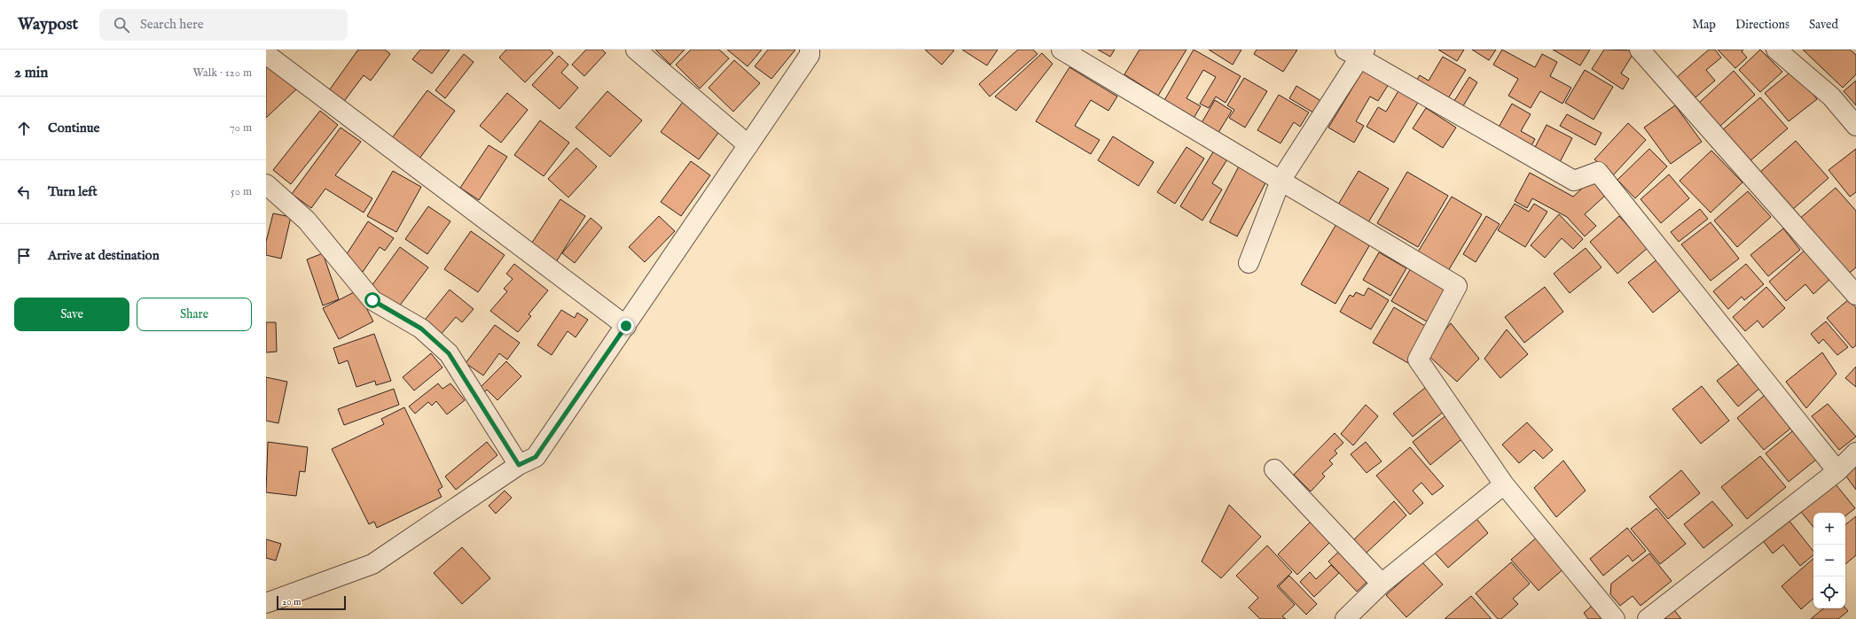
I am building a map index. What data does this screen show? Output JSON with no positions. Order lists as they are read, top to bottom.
{
  "scale_bar": "20 m",
  "page": {
    "header": "Waypost",
    "search": "Search here",
    "nav": ["Map", "Directions", "Saved"],
    "heading": ["2 min", "Walk · 120 m"],
    "list": [
      ["Continue", "70 m"],
      ["Turn left", "50 m"],
      "Arrive at destination"
    ],
    "buttons": ["Save", "Share"],
    "map_buttons": ["+", "−"],
    "scale": "20 m"
  }
}
